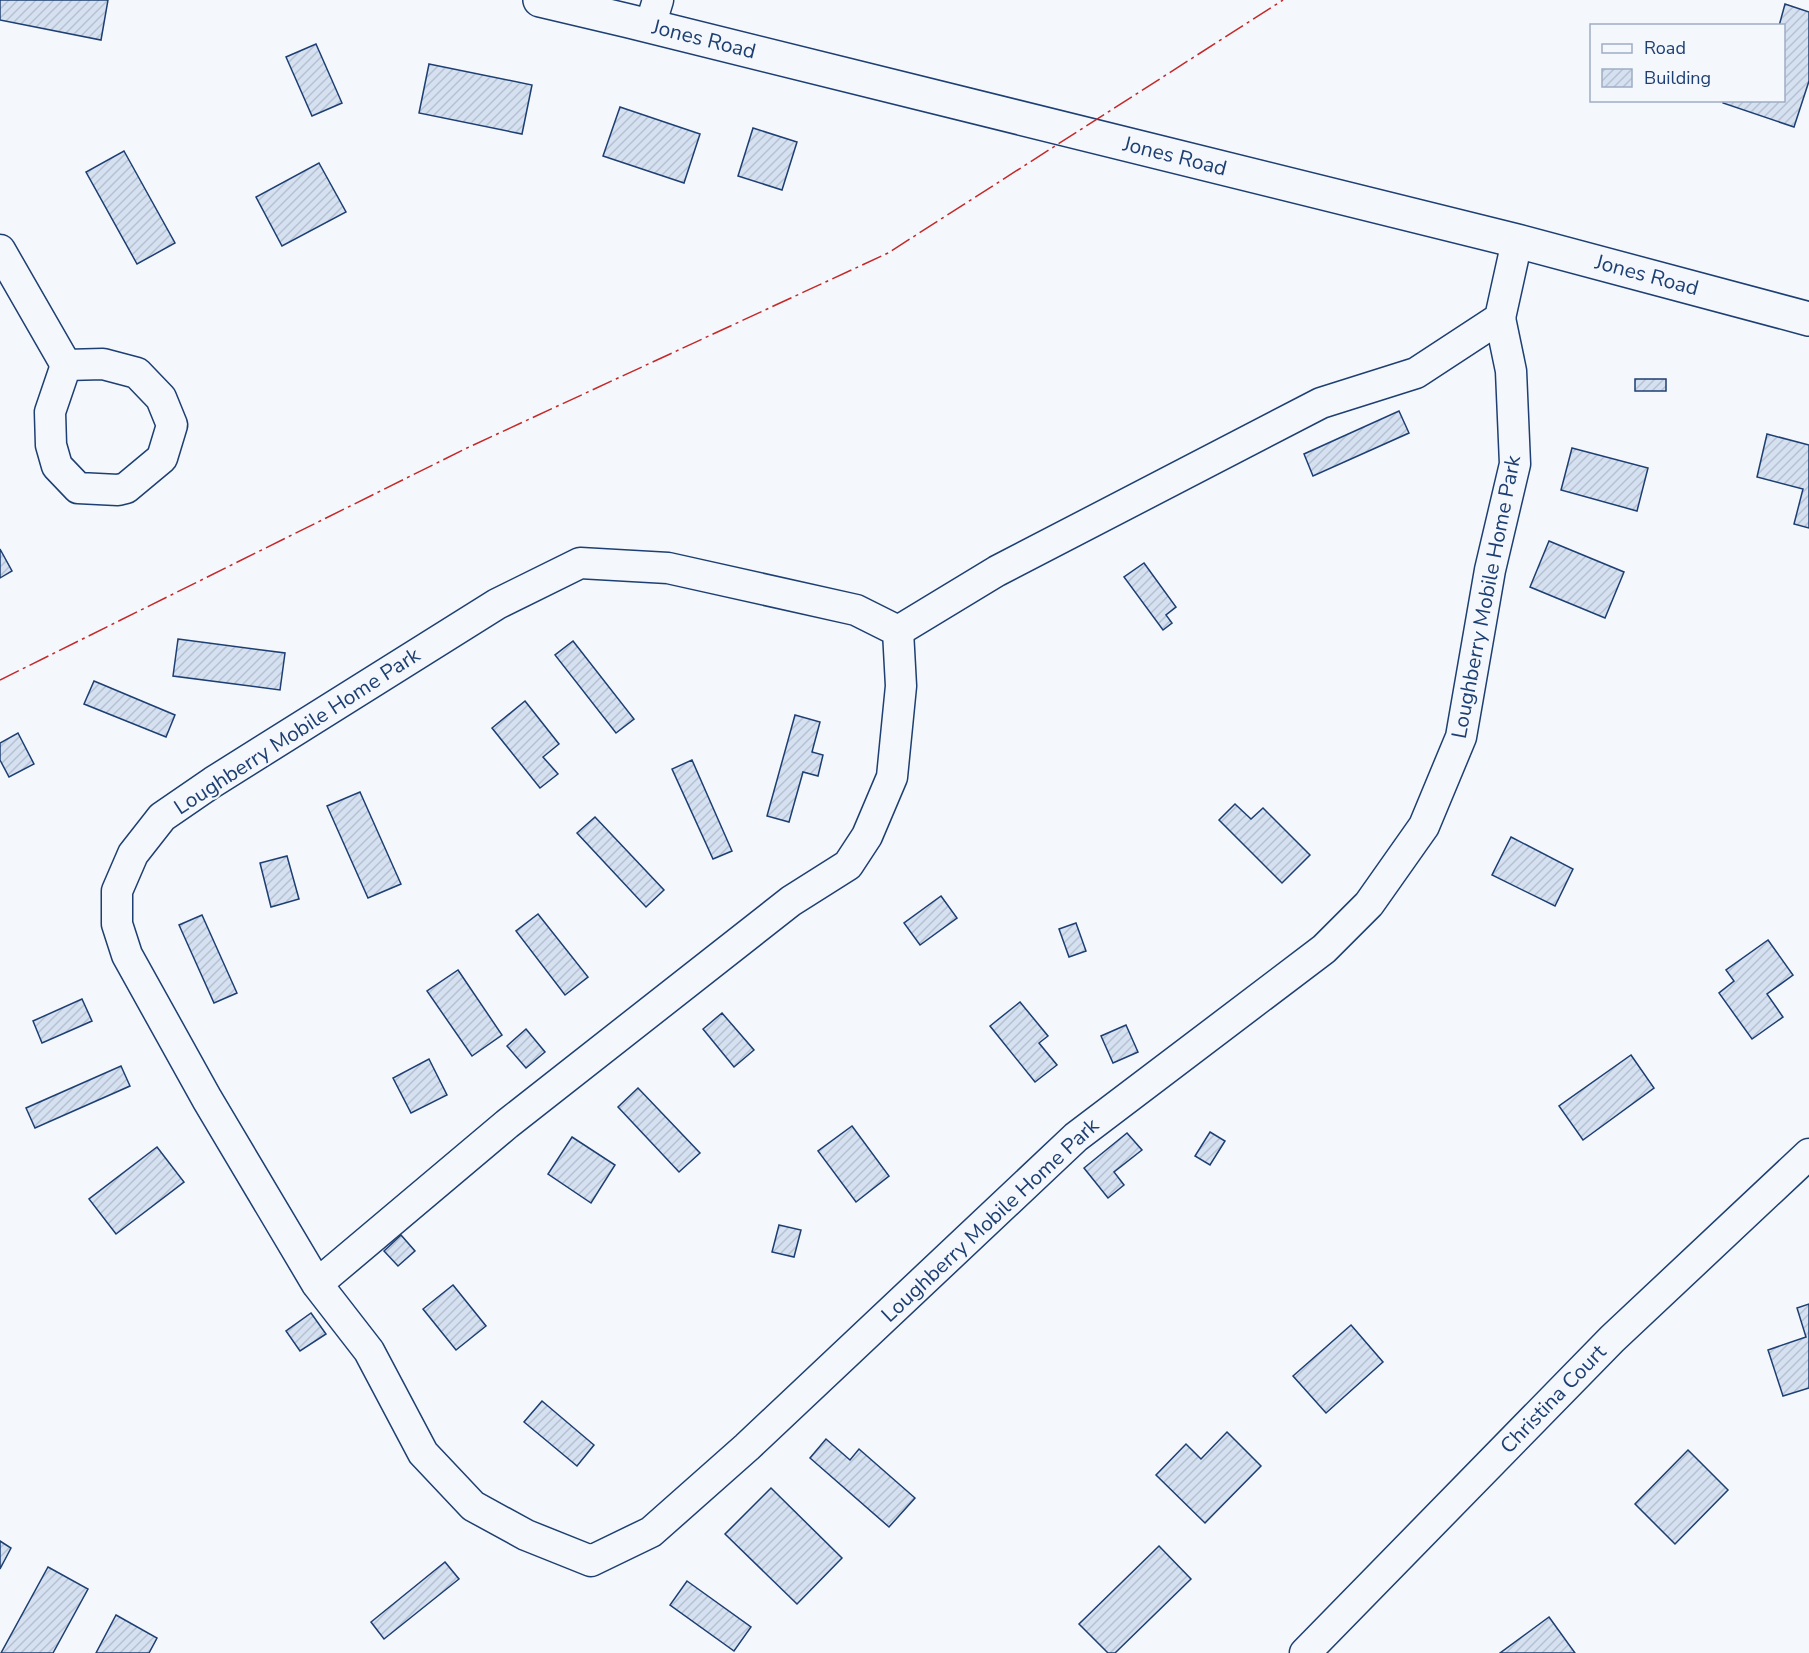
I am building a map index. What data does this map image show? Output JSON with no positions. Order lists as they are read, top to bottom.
{
  "streets": {
    "street": ["Jones Road", "Loughberry Mobile Home Park", "Christina Court"]
  },
  "crossings": [
    ["Jones Road", "Loughberry Mobile Home Park"]
  ],
  "legend": ["Road", "Building"]
}
